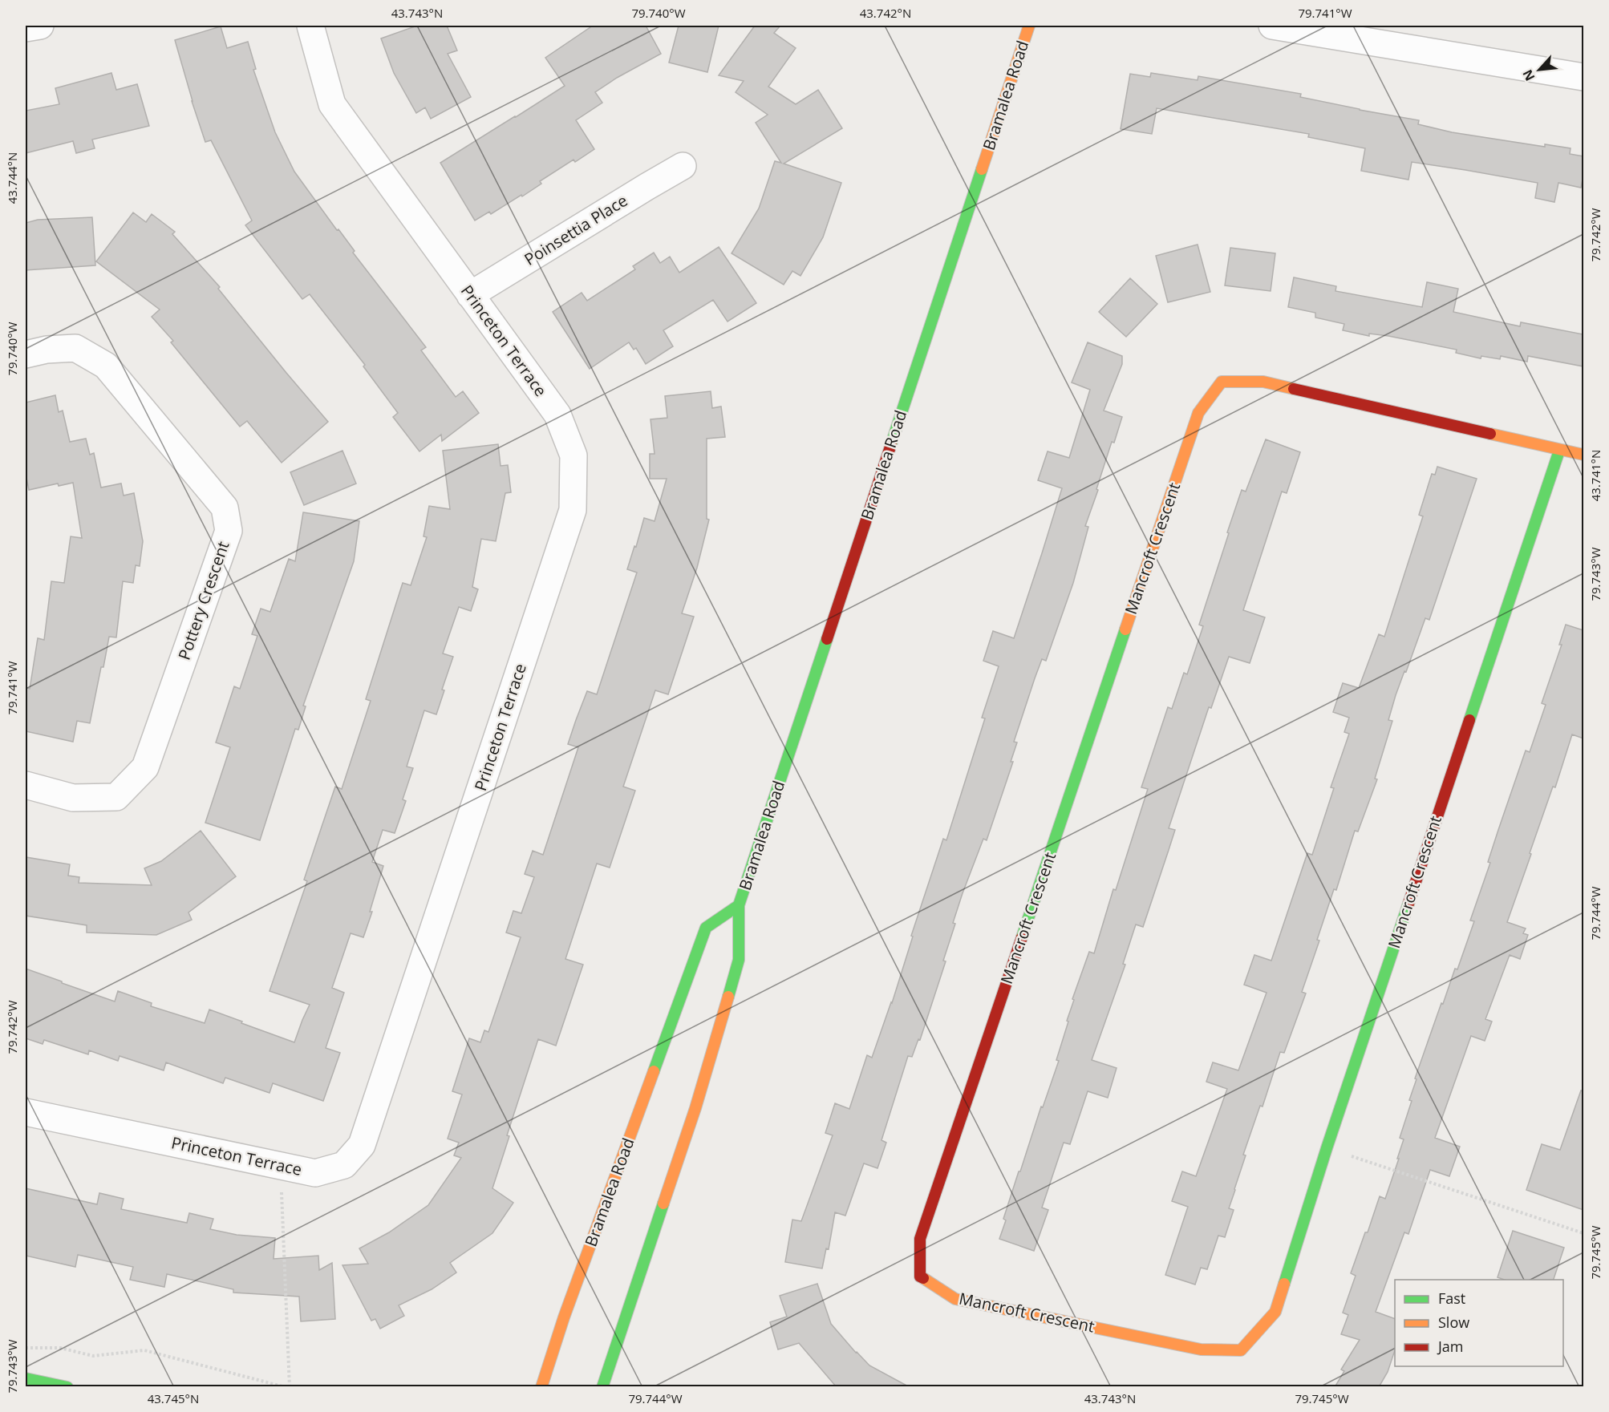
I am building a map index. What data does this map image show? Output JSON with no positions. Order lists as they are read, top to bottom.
{
  "streets": {
    "street": [
      "Bramalea Road",
      "Poinsettia Place",
      "Princeton Terrace",
      "Mancroft Crescent",
      "Pottery Crescent"
    ]
  },
  "crossings": [
    ["Poinsettia Place", "Princeton Terrace"]
  ],
  "legend": ["Fast", "Slow", "Jam"],
  "north": "bottom left",
  "coordinates": [
    "43.743°N",
    "79.740°W",
    "43.742°N",
    "79.741°W",
    "43.744°N",
    "79.742°W",
    "43.741°N",
    "79.743°W",
    "79.744°W",
    "79.745°W",
    "43.745°N"
  ]
}
